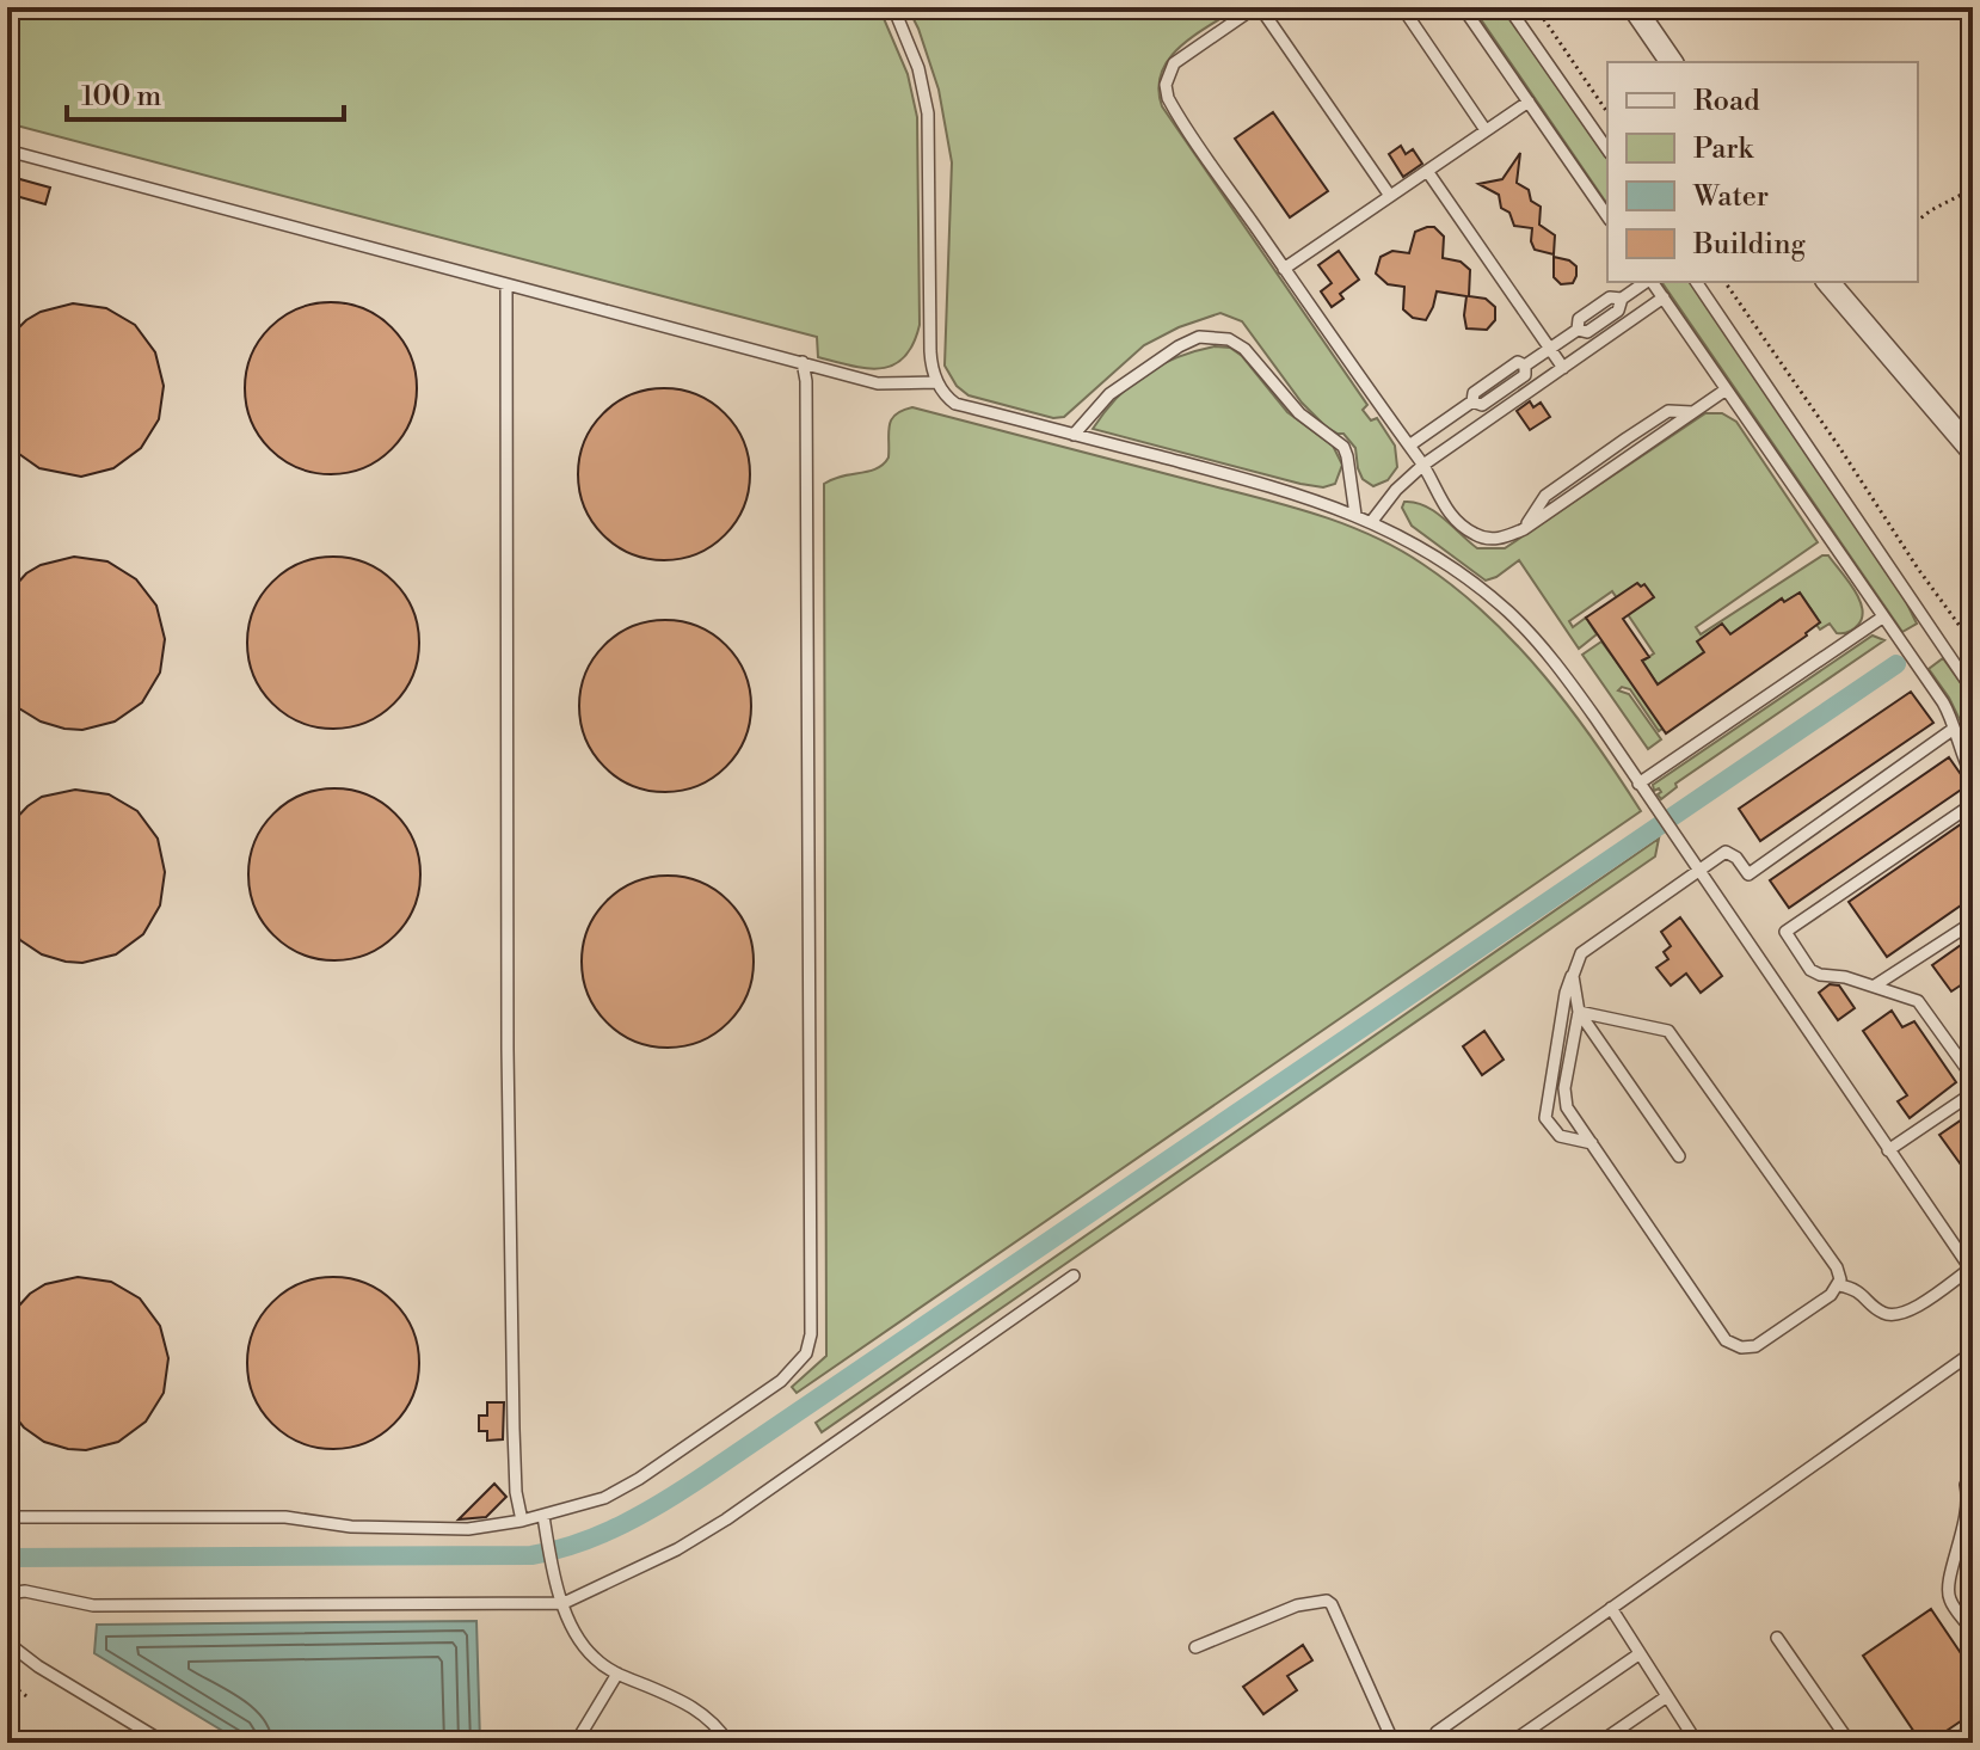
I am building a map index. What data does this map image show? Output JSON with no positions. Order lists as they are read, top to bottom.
{
  "legend": [
    "Road",
    "Park",
    "Water",
    "Building"
  ],
  "scale_bar": "100 m"
}
